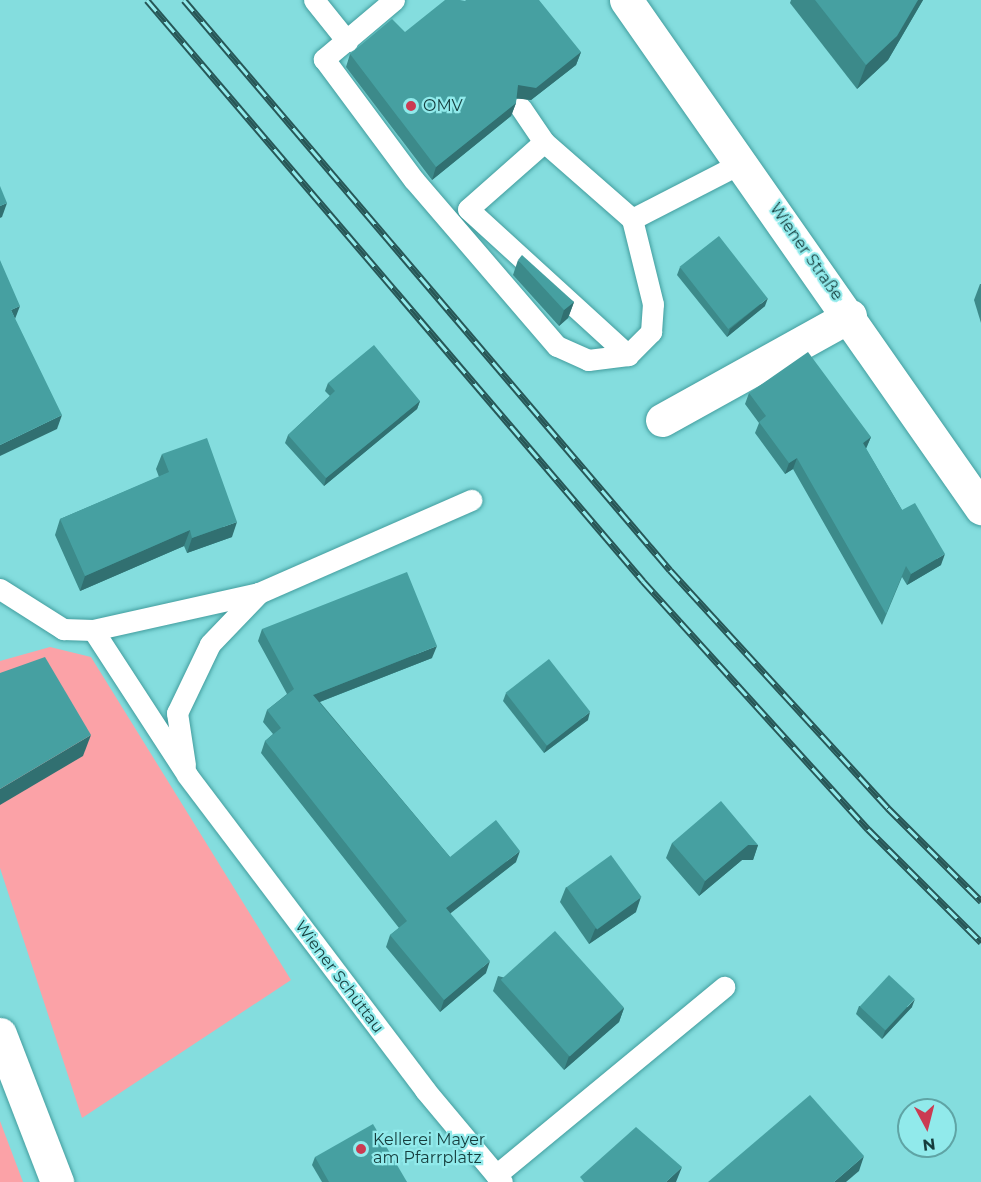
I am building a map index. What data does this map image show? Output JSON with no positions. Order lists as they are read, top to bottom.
{
  "streets": {
    "main road": ["Wiener Straße"],
    "lane": ["Wiener Schüttau"]
  },
  "places": ["OMV", "Kellerei Mayer am Pfarrplatz"],
  "north": "bottom"
}
